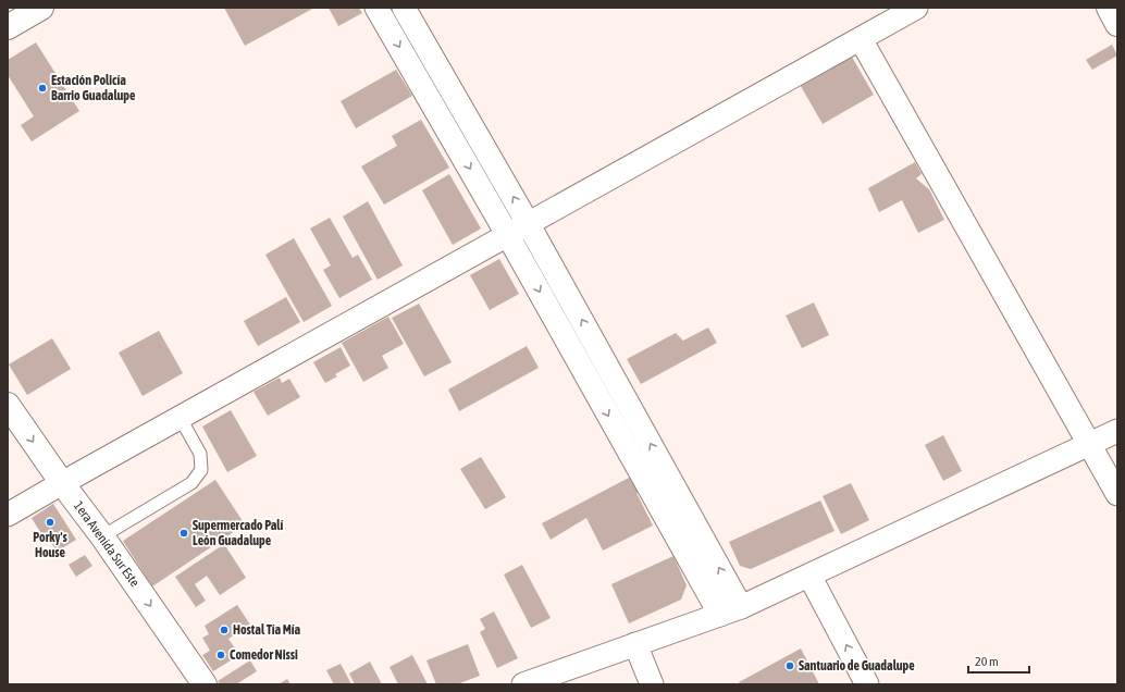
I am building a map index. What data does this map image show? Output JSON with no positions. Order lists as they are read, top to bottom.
{
  "streets": {
    "street": ["1era Avenida Sur Este"]
  },
  "one_way": ["1era Avenida Sur Este"],
  "places": [
    "Estación Policía Barrio Guadalupe",
    "Porky's House",
    "Supermercado Palí León Guadalupe",
    "Hostal Tía Mía",
    "Comedor Nissi",
    "Santuario de Guadalupe"
  ],
  "scale_bar": "20 m"
}
